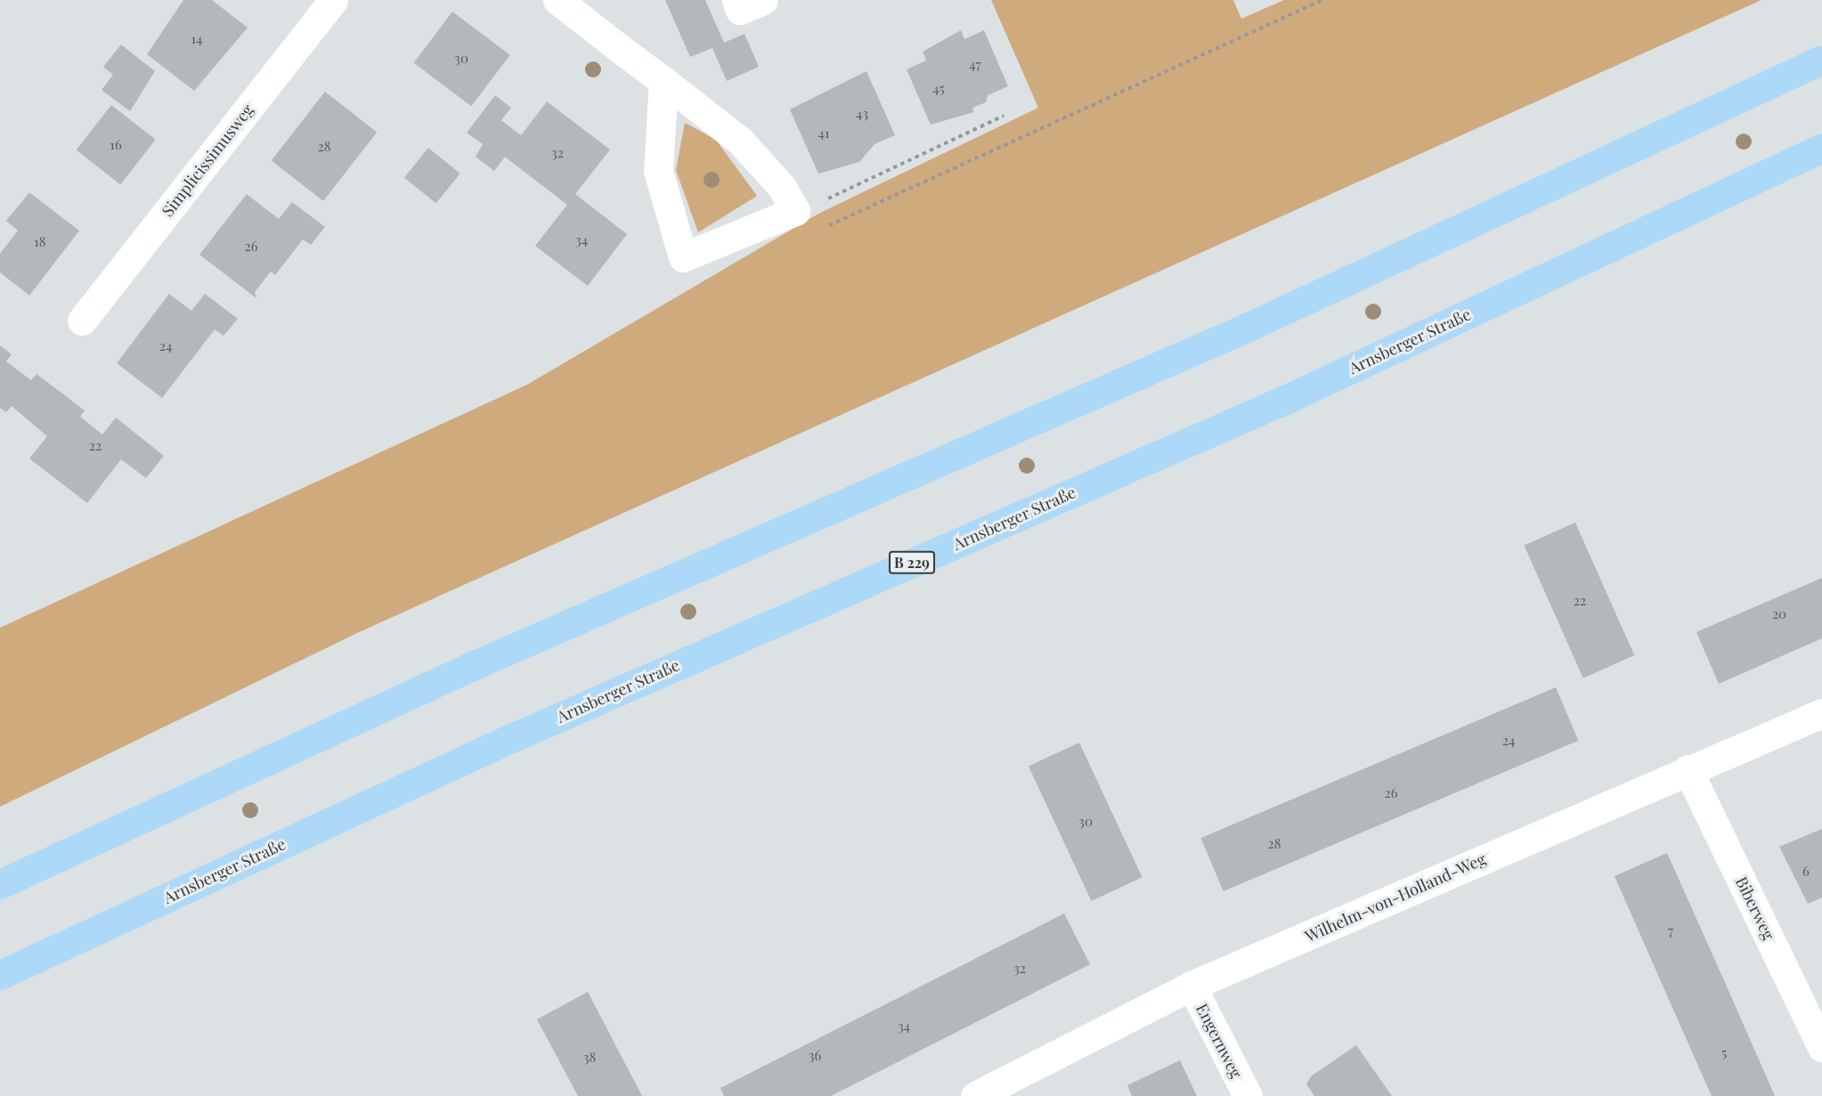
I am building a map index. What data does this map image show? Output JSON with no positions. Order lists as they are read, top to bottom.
{
  "streets": {
    "main road": ["Arnsberger Straße", "B 229"],
    "street": [
      "Simplicissimusweg",
      "Wilhelm-von-Holland-Weg",
      "Biberweg",
      "Engernweg"
    ]
  },
  "crossings": [
    ["Wilhelm-von-Holland-Weg", "Biberweg"],
    ["Wilhelm-von-Holland-Weg", "Engernweg"]
  ],
  "house_numbers": [
    "14",
    "30",
    "47",
    "45",
    "43",
    "41",
    "16",
    "28",
    "32",
    "34",
    "18",
    "26",
    "24",
    "22",
    "22",
    "20",
    "24",
    "26",
    "30",
    "28",
    "6",
    "7",
    "32",
    "34",
    "5",
    "36",
    "38"
  ]
}
